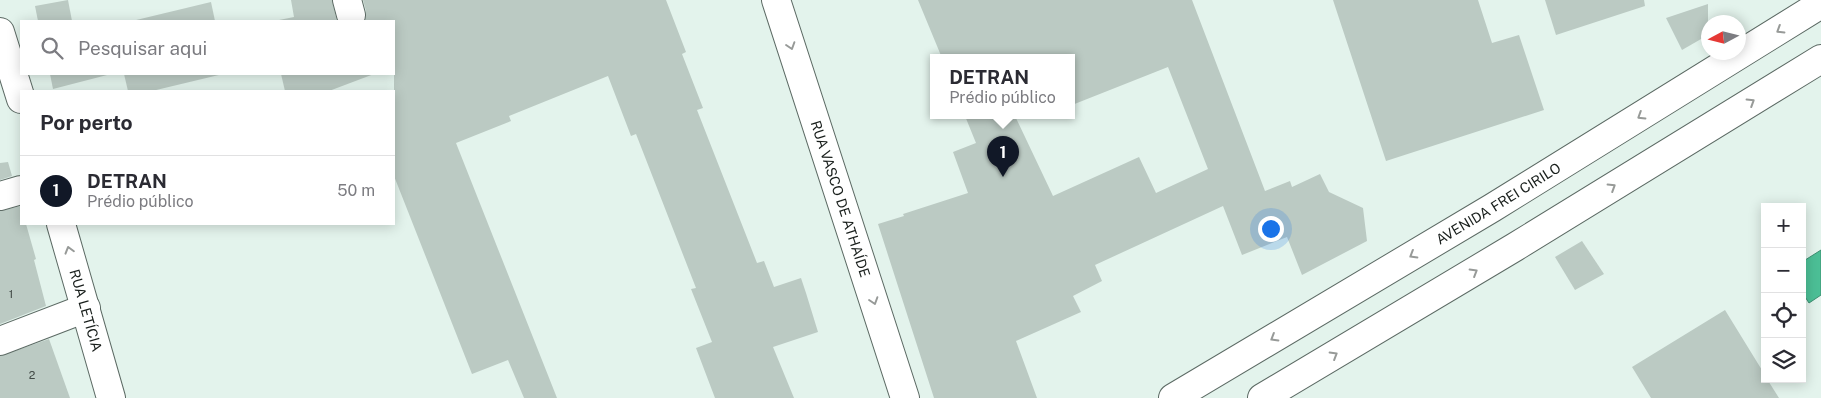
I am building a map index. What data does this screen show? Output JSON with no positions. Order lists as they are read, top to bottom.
{
  "streets": {
    "main road": ["RUA VASCO DE ATHAÍDE", "AVENIDA FREI CIRILO", "RUA LETÍCIA"]
  },
  "one_way": ["RUA VASCO DE ATHAÍDE", "RUA LETÍCIA"],
  "house_numbers": ["1", "2"],
  "north": "left",
  "page": {
    "search": "Pesquisar aqui",
    "popup": ["DETRAN", "Prédio público"],
    "heading": "Por perto",
    "pins": "1",
    "list": [
      {
        "mark": "1",
        "name": "DETRAN",
        "note": "Prédio público",
        "value": "50 m"
      }
    ],
    "map_buttons": ["+", "−"]
  }
}
